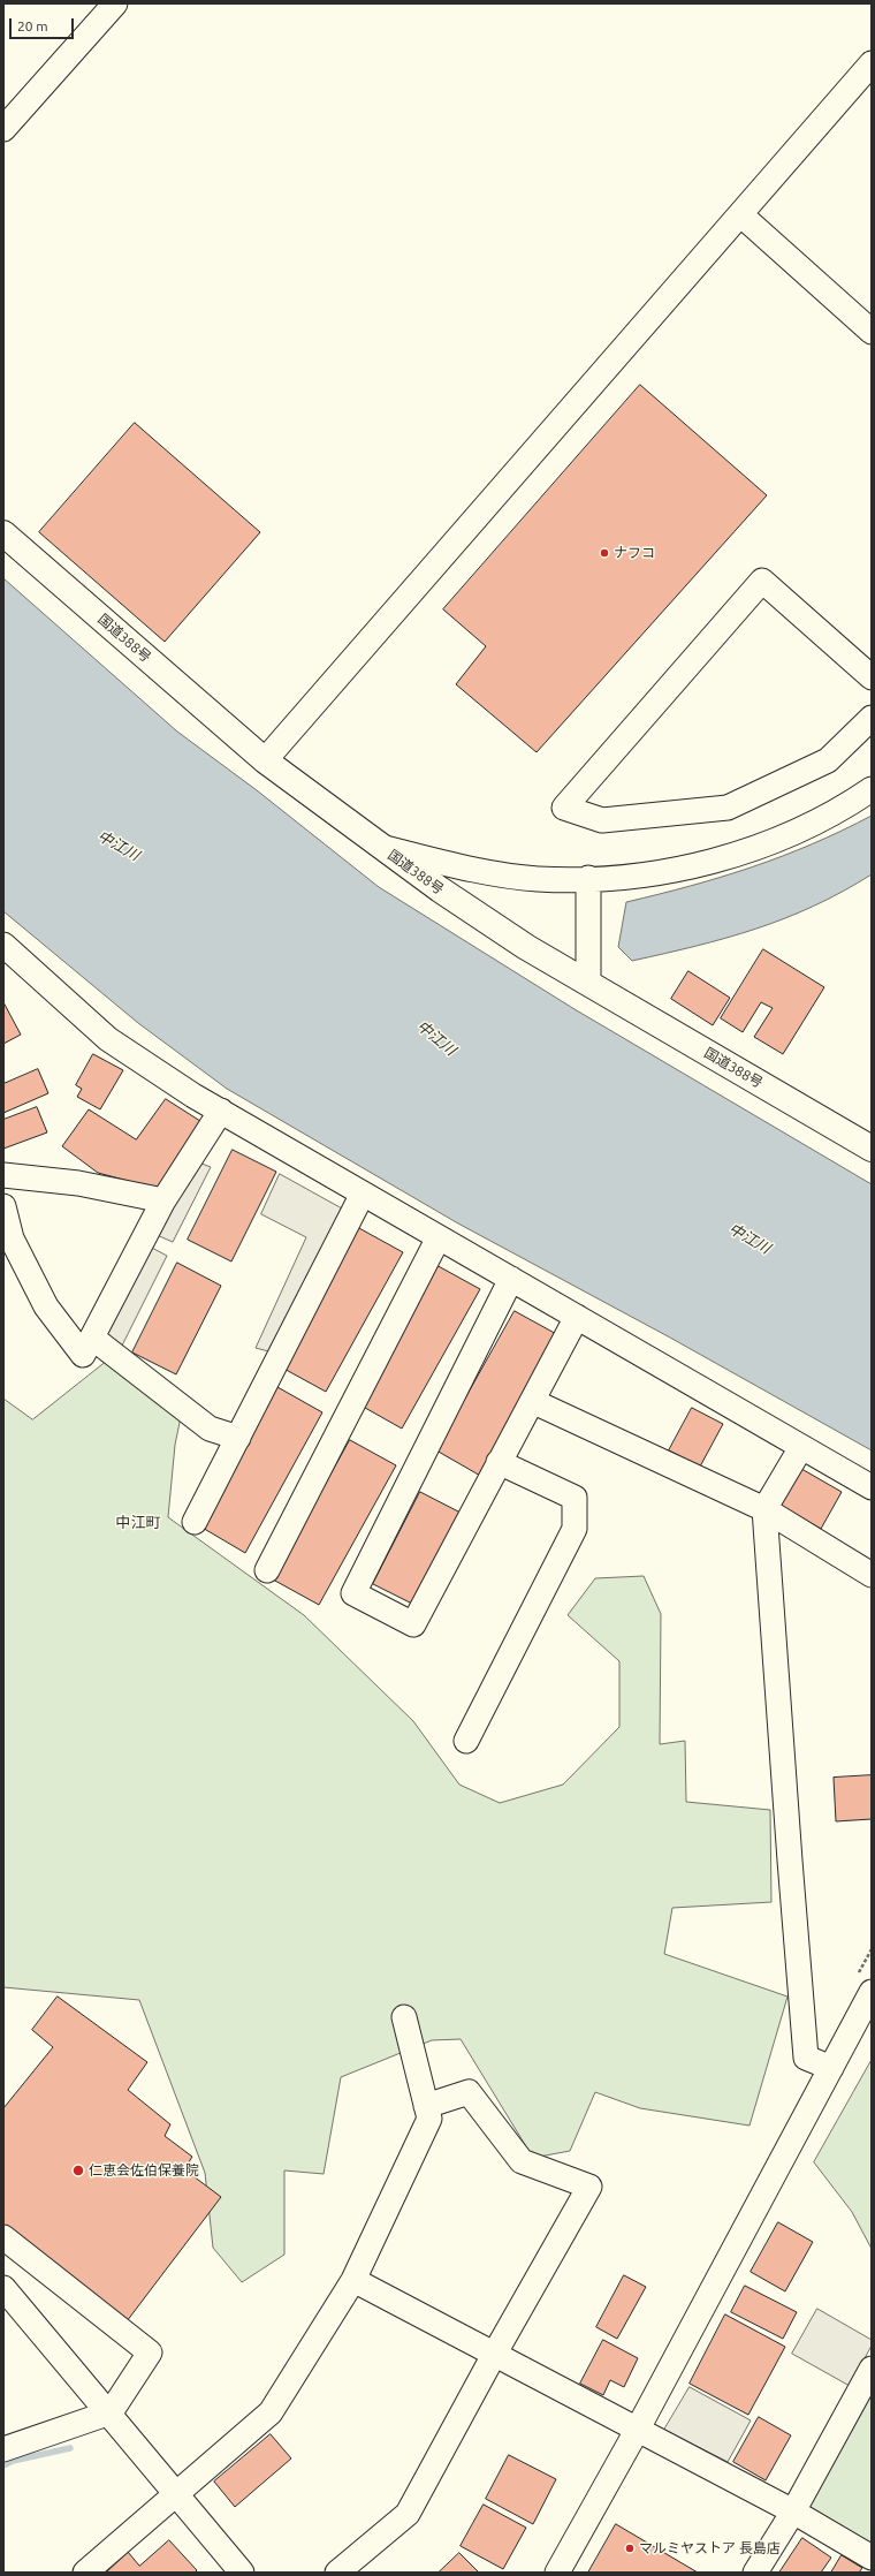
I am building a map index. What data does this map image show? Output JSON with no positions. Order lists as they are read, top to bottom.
{
  "streets": {
    "highway": ["国道388号"]
  },
  "districts": ["中江町"],
  "water": ["中江川"],
  "places": ["ナフコ", "仁恵会佐伯保養院", "マルミヤストア 長島店"],
  "scale_bar": "20 m"
}
